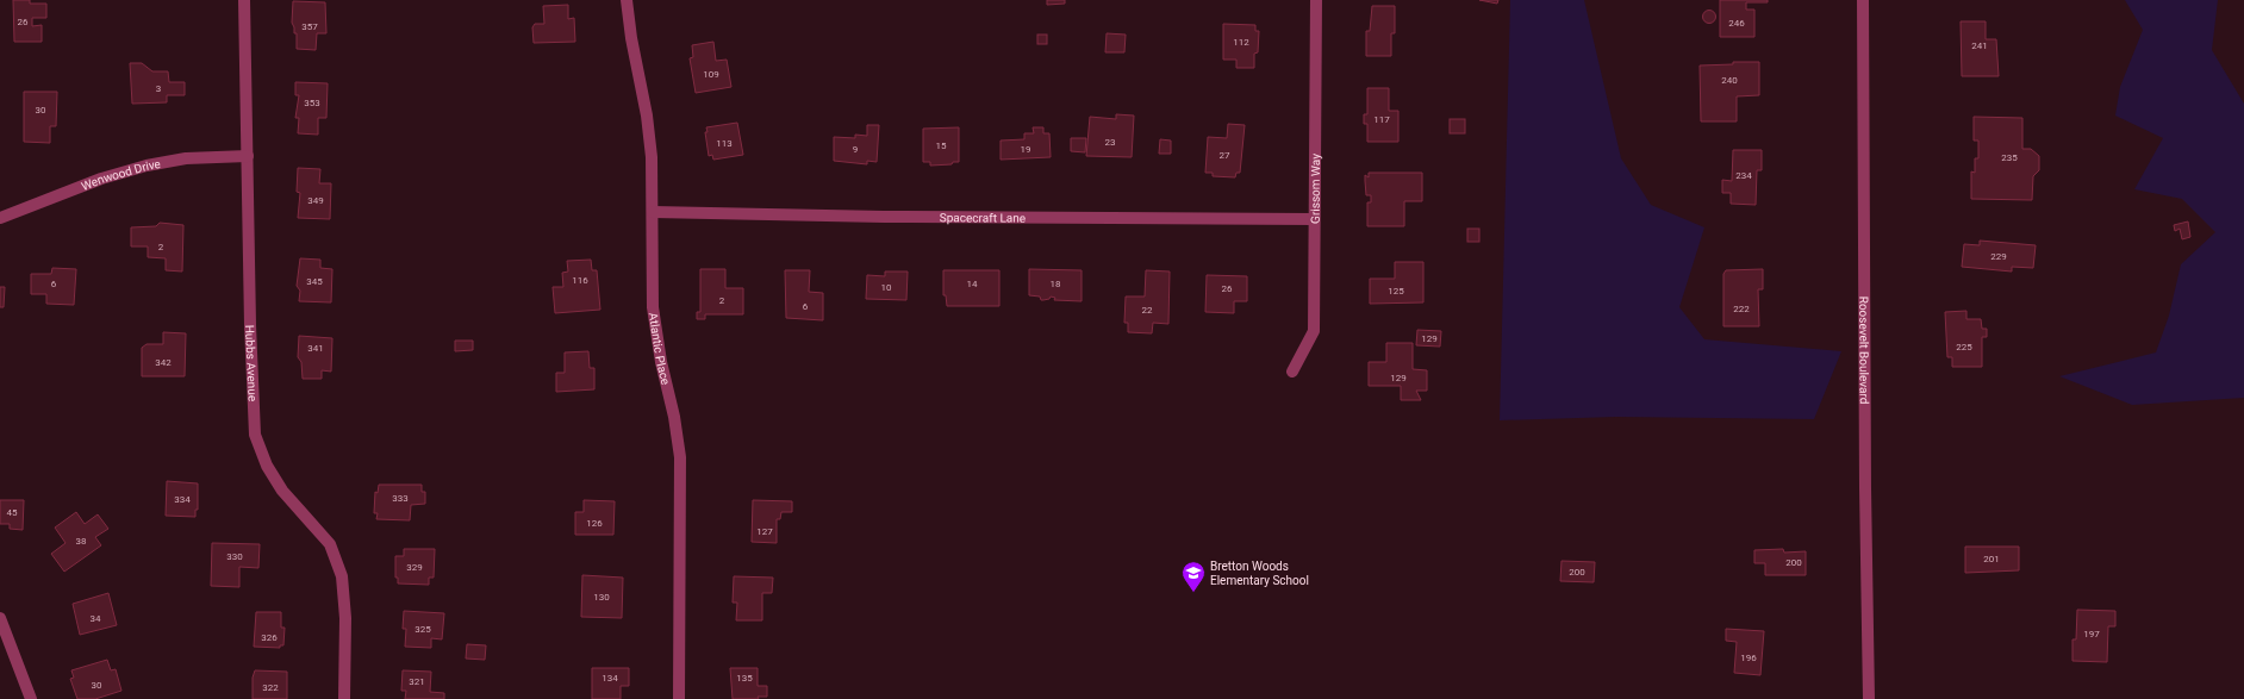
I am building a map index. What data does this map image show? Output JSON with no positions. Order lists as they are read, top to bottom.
{
  "streets": {
    "street": [
      "Wenwood Drive",
      "Grissom Way",
      "Spacecraft Lane",
      "Atlantic Place",
      "Roosevelt Boulevard",
      "Hubbs Avenue"
    ]
  },
  "crossings": [
    ["Wenwood Drive", "Hubbs Avenue"],
    ["Grissom Way", "Spacecraft Lane"],
    ["Spacecraft Lane", "Atlantic Place"]
  ],
  "places": {
    "school or university": ["Bretton Woods Elementary School"]
  },
  "house_numbers": [
    "26",
    "246",
    "357",
    "112",
    "241",
    "109",
    "240",
    "3",
    "353",
    "30",
    "117",
    "23",
    "113",
    "15",
    "9",
    "19",
    "27",
    "235",
    "234",
    "349",
    "2",
    "229",
    "116",
    "345",
    "6",
    "14",
    "18",
    "10",
    "26",
    "125",
    "2",
    "6",
    "222",
    "22",
    "129",
    "225",
    "341",
    "342",
    "129",
    "333",
    "334",
    "45",
    "126",
    "127",
    "38",
    "330",
    "201",
    "200",
    "329",
    "200",
    "130",
    "34",
    "325",
    "197",
    "326",
    "196",
    "134",
    "135",
    "321",
    "30",
    "322"
  ]
}
